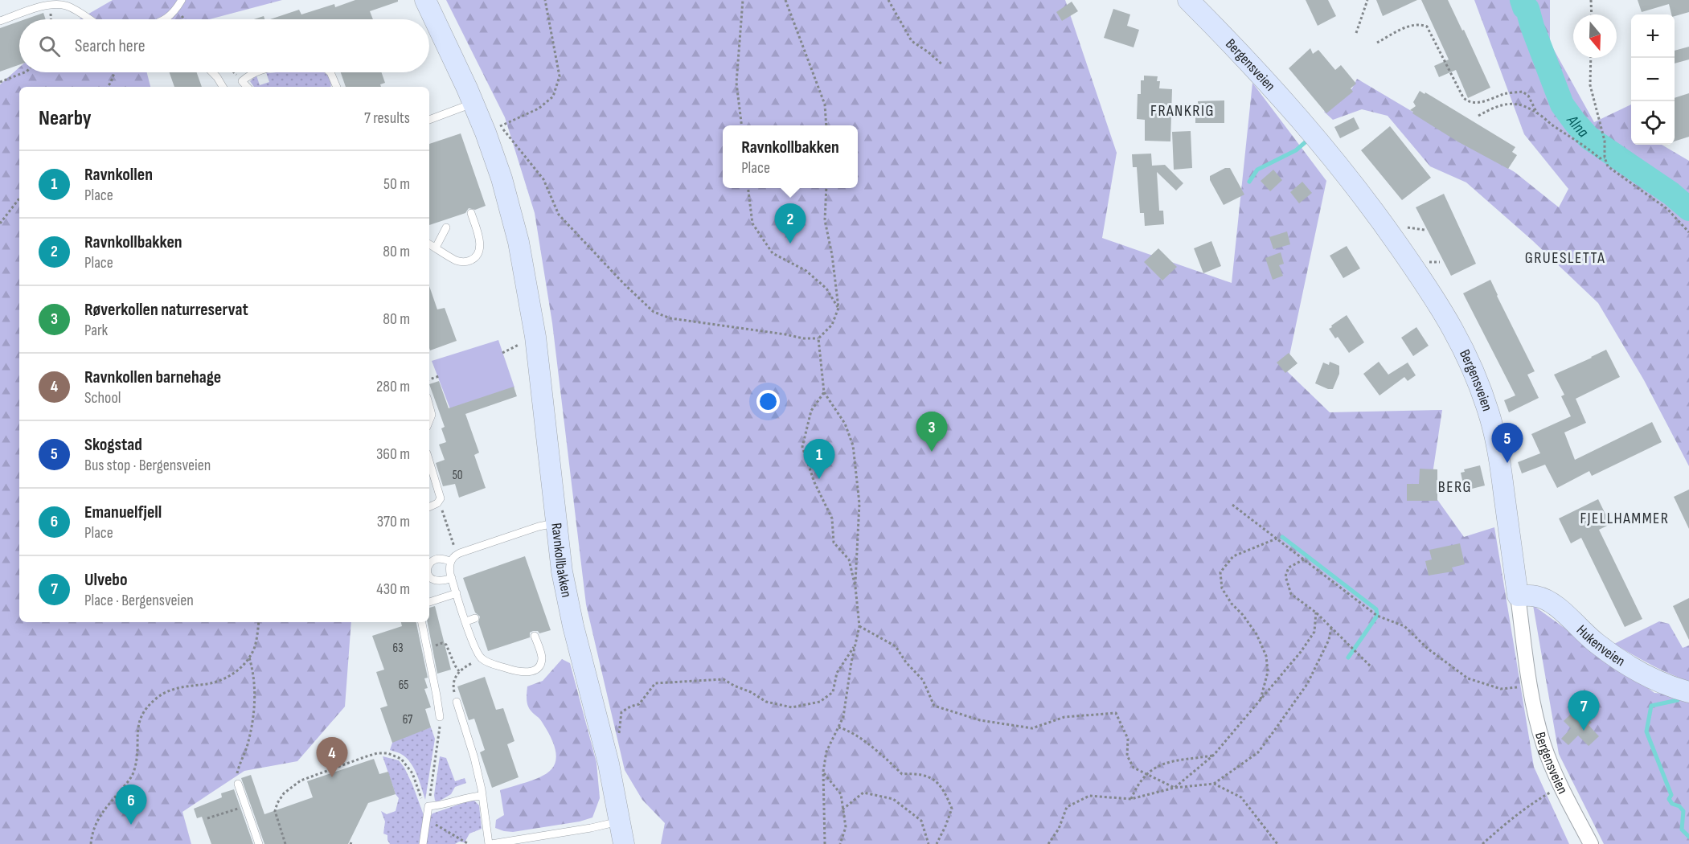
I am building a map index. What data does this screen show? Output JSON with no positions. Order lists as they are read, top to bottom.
{
  "streets": {
    "street": ["Bergensveien", "Ravnkollbakken", "Hukenveien"]
  },
  "crossings": [
    ["Bergensveien", "Hukenveien"]
  ],
  "districts": [
    "FRANKRIG",
    "GRUESLETTA",
    "BERG",
    "FJELLHAMMER"
  ],
  "water": ["Alna"],
  "house_numbers": [
    "50",
    "63",
    "65",
    "67"
  ],
  "north": "bottom",
  "page": {
    "map_buttons": ["+", "−"],
    "search": "Search here",
    "heading": ["Nearby", "7 results"],
    "popup": ["Ravnkollbakken", "Place"],
    "list": [
      {
        "mark": "1",
        "name": "Ravnkollen",
        "note": "Place",
        "value": "50 m"
      },
      {
        "mark": "2",
        "name": "Ravnkollbakken",
        "note": "Place",
        "value": "80 m"
      },
      {
        "mark": "3",
        "name": "Røverkollen naturreservat",
        "note": "Park",
        "value": "80 m"
      },
      {
        "mark": "4",
        "name": "Ravnkollen barnehage",
        "note": "School",
        "value": "280 m"
      },
      {
        "mark": "5",
        "name": "Skogstad",
        "note": "Bus stop · Bergensveien",
        "value": "360 m"
      },
      {
        "mark": "6",
        "name": "Emanuelfjell",
        "note": "Place",
        "value": "370 m"
      },
      {
        "mark": "7",
        "name": "Ulvebo",
        "note": "Place · Bergensveien",
        "value": "430 m"
      }
    ],
    "pins": [
      "2",
      "3",
      "5",
      "1",
      "7",
      "4",
      "6"
    ]
  }
}
